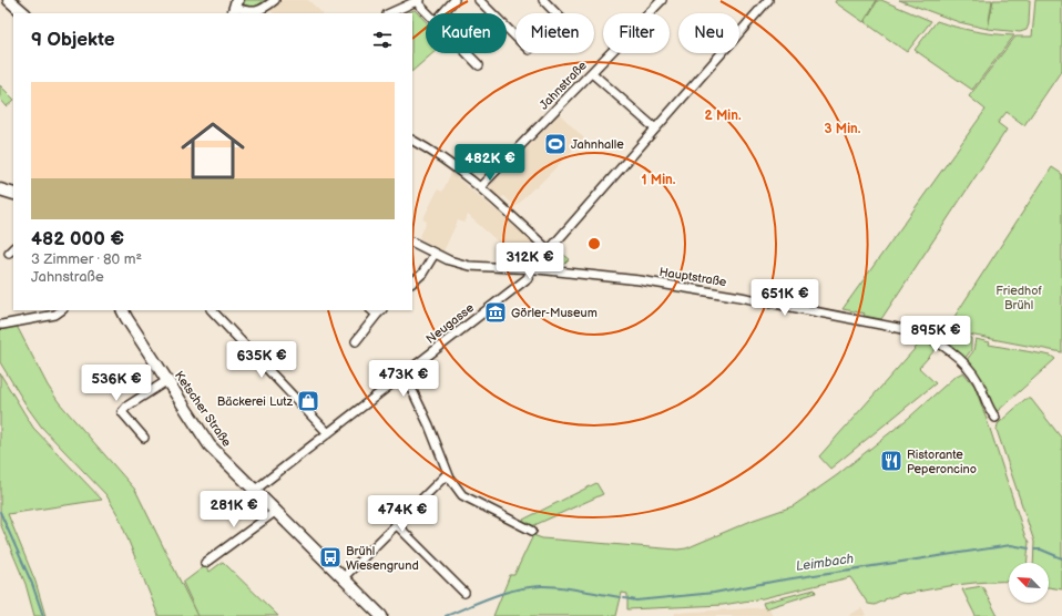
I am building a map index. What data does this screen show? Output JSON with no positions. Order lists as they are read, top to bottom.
{
  "streets": {
    "main road": ["Ketscher Straße"],
    "street": ["Jahnstraße", "Hauptstraße", "Neugasse"]
  },
  "crossings": [
    ["Hauptstraße", "Neugasse"],
    ["Neugasse", "Ketscher Straße"]
  ],
  "water": ["Leimbach"],
  "parks": ["Friedhof Brühl"],
  "places": {
    "sports": ["Jahnhalle"],
    "museum": ["Görler-Museum"],
    "shop": ["Bäckerei Lutz"],
    "restaurant": ["Ristorante Peperoncino"],
    "bus stop": ["Brühl Wiesengrund"]
  },
  "north": "top left",
  "page": {
    "chip": [
      "Kaufen",
      "Mieten",
      "Filter",
      "Neu"
    ],
    "heading": "9 Objekte",
    "list": [
      {
        "name": "482 000 €",
        "note": "3 Zimmer · 80 m² · Jahnstraße"
      }
    ],
    "price": [
      "482K €",
      "312K €",
      "651K €",
      "895K €",
      "635K €",
      "473K €",
      "536K €",
      "281K €",
      "474K €"
    ]
  },
  "rings": ["2 Min.", "3 Min.", "1 Min."]
}
